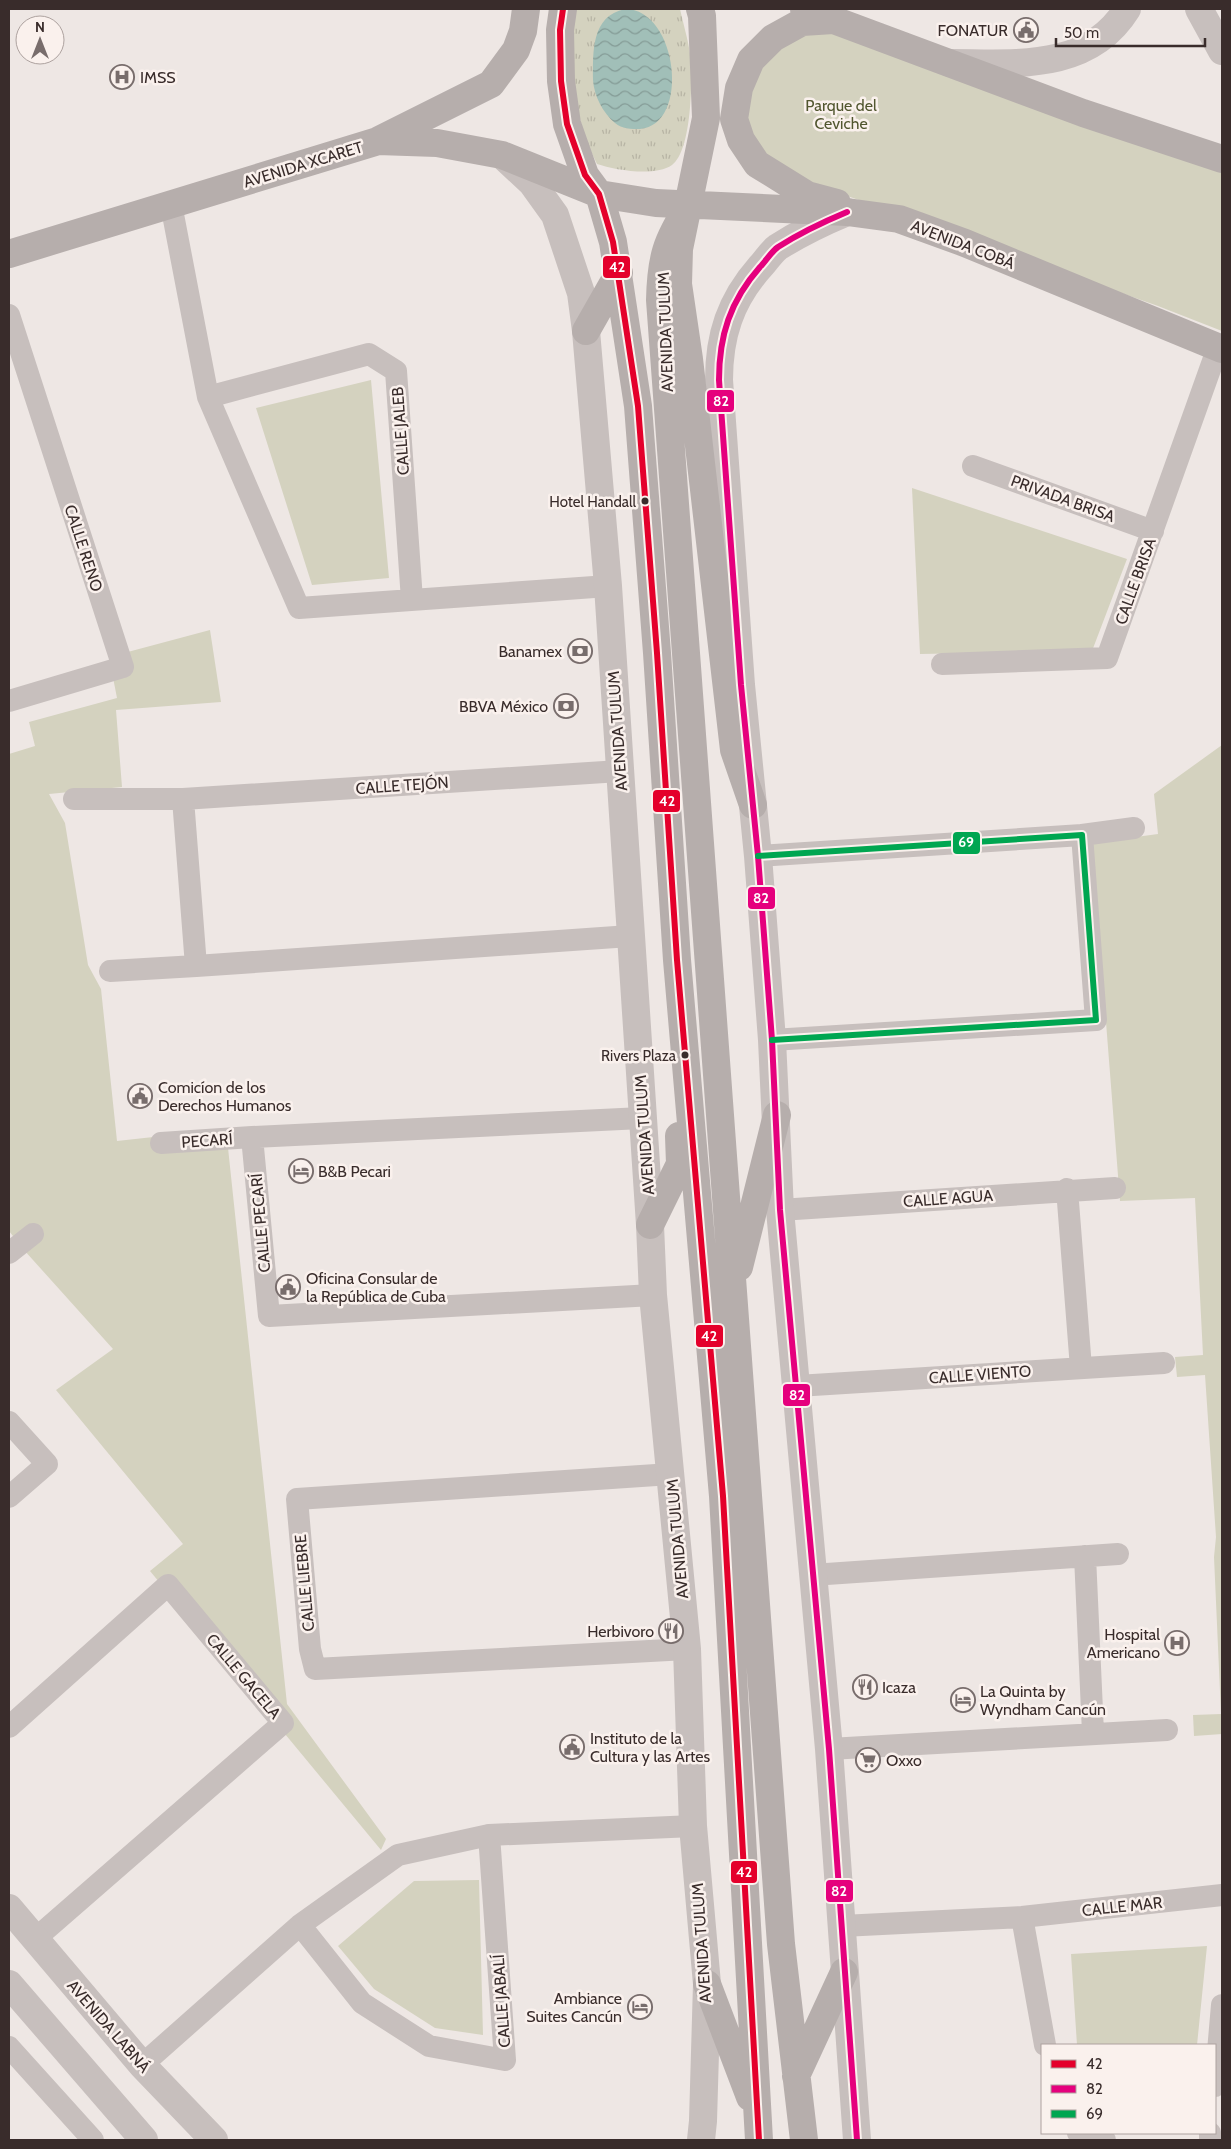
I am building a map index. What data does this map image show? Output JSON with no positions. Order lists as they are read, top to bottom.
{
  "streets": {
    "main road": ["AVENIDA XCARET", "AVENIDA COBÁ", "AVENIDA TULUM"],
    "street": [
      "CALLE JALEB",
      "PRIVADA BRISA",
      "CALLE RENO",
      "CALLE BRISA",
      "CALLE TEJÓN",
      "PECARÍ",
      "CALLE AGUA",
      "CALLE PECARÍ",
      "CALLE VIENTO",
      "CALLE LIEBRE",
      "CALLE GACELA",
      "CALLE MAR",
      "CALLE JABALÍ",
      "AVENIDA LABNÁ"
    ]
  },
  "crossings": [
    ["AVENIDA XCARET", "AVENIDA COBÁ"],
    ["AVENIDA XCARET", "AVENIDA TULUM"],
    ["AVENIDA COBÁ", "AVENIDA TULUM"],
    ["AVENIDA COBÁ", "CALLE BRISA"],
    ["AVENIDA TULUM", "CALLE TEJÓN"],
    ["AVENIDA TULUM", "CALLE PECARÍ"],
    ["AVENIDA TULUM", "CALLE LIEBRE"],
    ["PRIVADA BRISA", "CALLE BRISA"],
    ["PECARÍ", "CALLE PECARÍ"],
    ["CALLE GACELA", "AVENIDA LABNÁ"]
  ],
  "parks": ["Parque del Ceviche"],
  "places": {
    "public building": [
      "FONATUR",
      "Comicíon de los Derechos Humanos",
      "Oficina Consular de la República de Cuba",
      "Instituto de la Cultura y las Artes"
    ],
    "hospital": ["IMSS", "Hospital Americano"],
    "other": ["Hotel Handall", "Rivers Plaza"],
    "bank": ["Banamex", "BBVA México"],
    "hotel": ["B&B Pecari", "La Quinta by Wyndham Cancún", "Ambiance Suites Cancún"],
    "restaurant": ["Herbivoro", "Icaza"],
    "supermarket": ["Oxxo"]
  },
  "lines": ["transit line 42", "transit line 82", "transit line 69"],
  "legend": ["42", "82", "69"],
  "scale_bar": "50 m",
  "north": "top"
}
